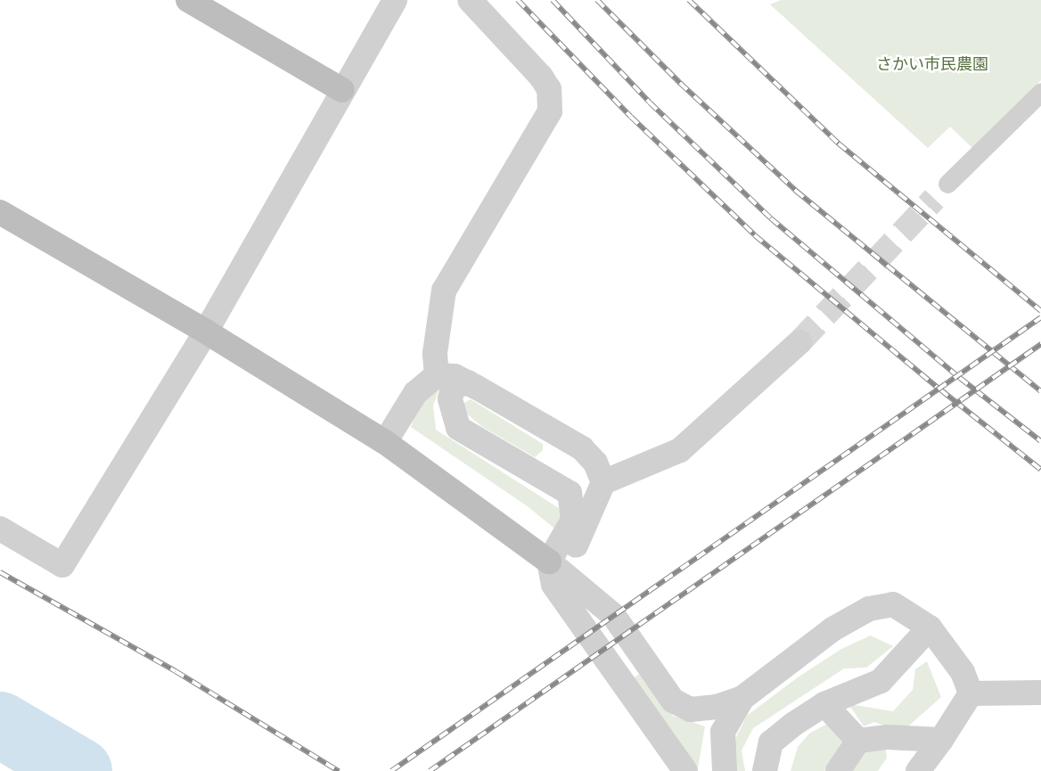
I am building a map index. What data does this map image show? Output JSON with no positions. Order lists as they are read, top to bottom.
{
  "parks": ["さかい市民農園"]
}
